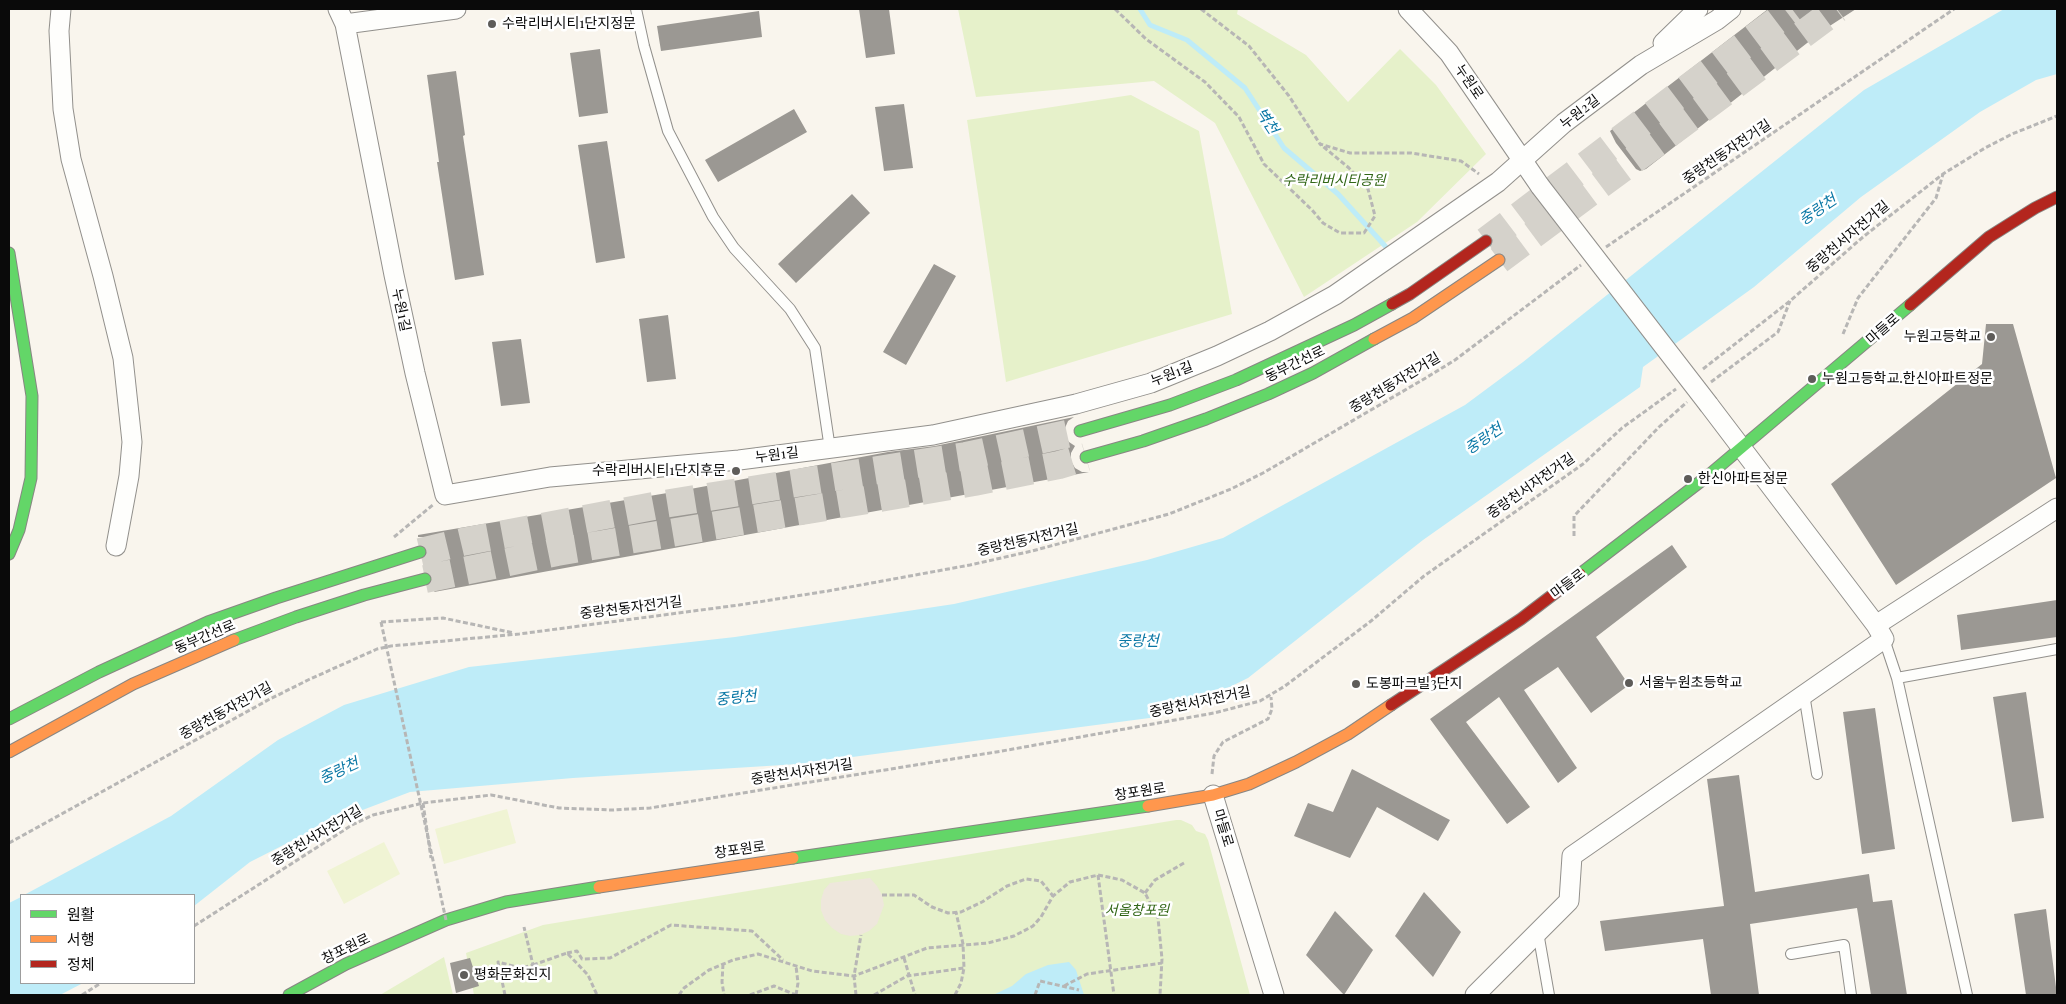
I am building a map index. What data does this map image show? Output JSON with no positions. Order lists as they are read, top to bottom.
{
  "streets": {
    "main road": ["마들로", "동부간선로", "창포원로"],
    "street": ["누원로", "누원2길", "누원1길"],
    "path": ["중랑천동자전거길", "중랑천서자전거길"]
  },
  "crossings": [
    ["누원로", "누원2길"],
    ["누원로", "누원1길"],
    ["누원로", "마들로"],
    ["누원2길", "누원1길"],
    ["마들로", "창포원로"]
  ],
  "water": ["벽천", "중랑천"],
  "parks": ["수락리버시티공원", "서울창포원"],
  "places": [
    "수락리버시티1단지정문",
    "누원고등학교",
    "누원고등학교.한신아파트정문",
    "수락리버시티1단지후문",
    "한신아파트정문",
    "서울누원초등학교",
    "도봉파크빌3단지",
    "평화문화진지"
  ],
  "legend": ["원활", "서행", "정체"]
}
